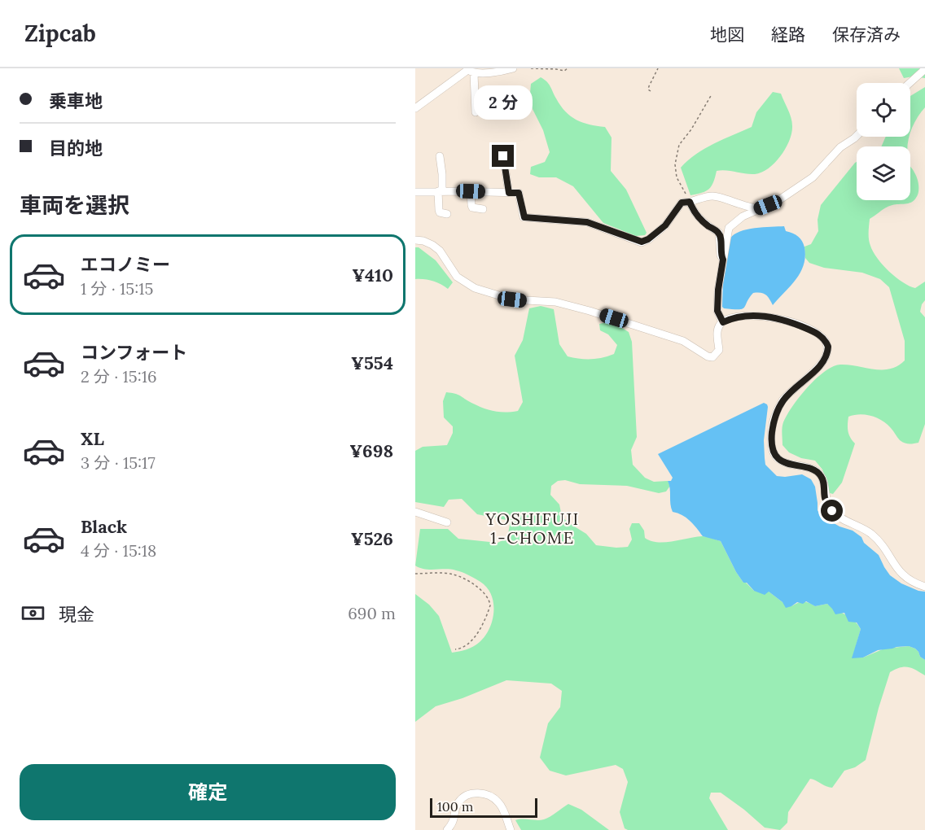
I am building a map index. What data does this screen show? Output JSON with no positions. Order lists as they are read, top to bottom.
{
  "districts": ["YOSHIFUJI 1-CHOME"],
  "scale_bar": "100 m",
  "page": {
    "header": "Zipcab",
    "nav": ["地図", "経路", "保存済み"],
    "banner": ["乗車地", "目的地"],
    "bubble": "2 分",
    "heading": "車両を選択",
    "list": [
      {
        "name": "エコノミー",
        "note": "1 分 · 15:15",
        "value": "¥410"
      },
      {
        "name": "コンフォート",
        "note": "2 分 · 15:16",
        "value": "¥554"
      },
      {
        "name": "XL",
        "note": "3 分 · 15:17",
        "value": "¥698"
      },
      {
        "name": "Black",
        "note": "4 分 · 15:18",
        "value": "¥526"
      }
    ],
    "pay": ["現金", "690 m"],
    "buttons": "確定",
    "scale": "100 m"
  }
}
